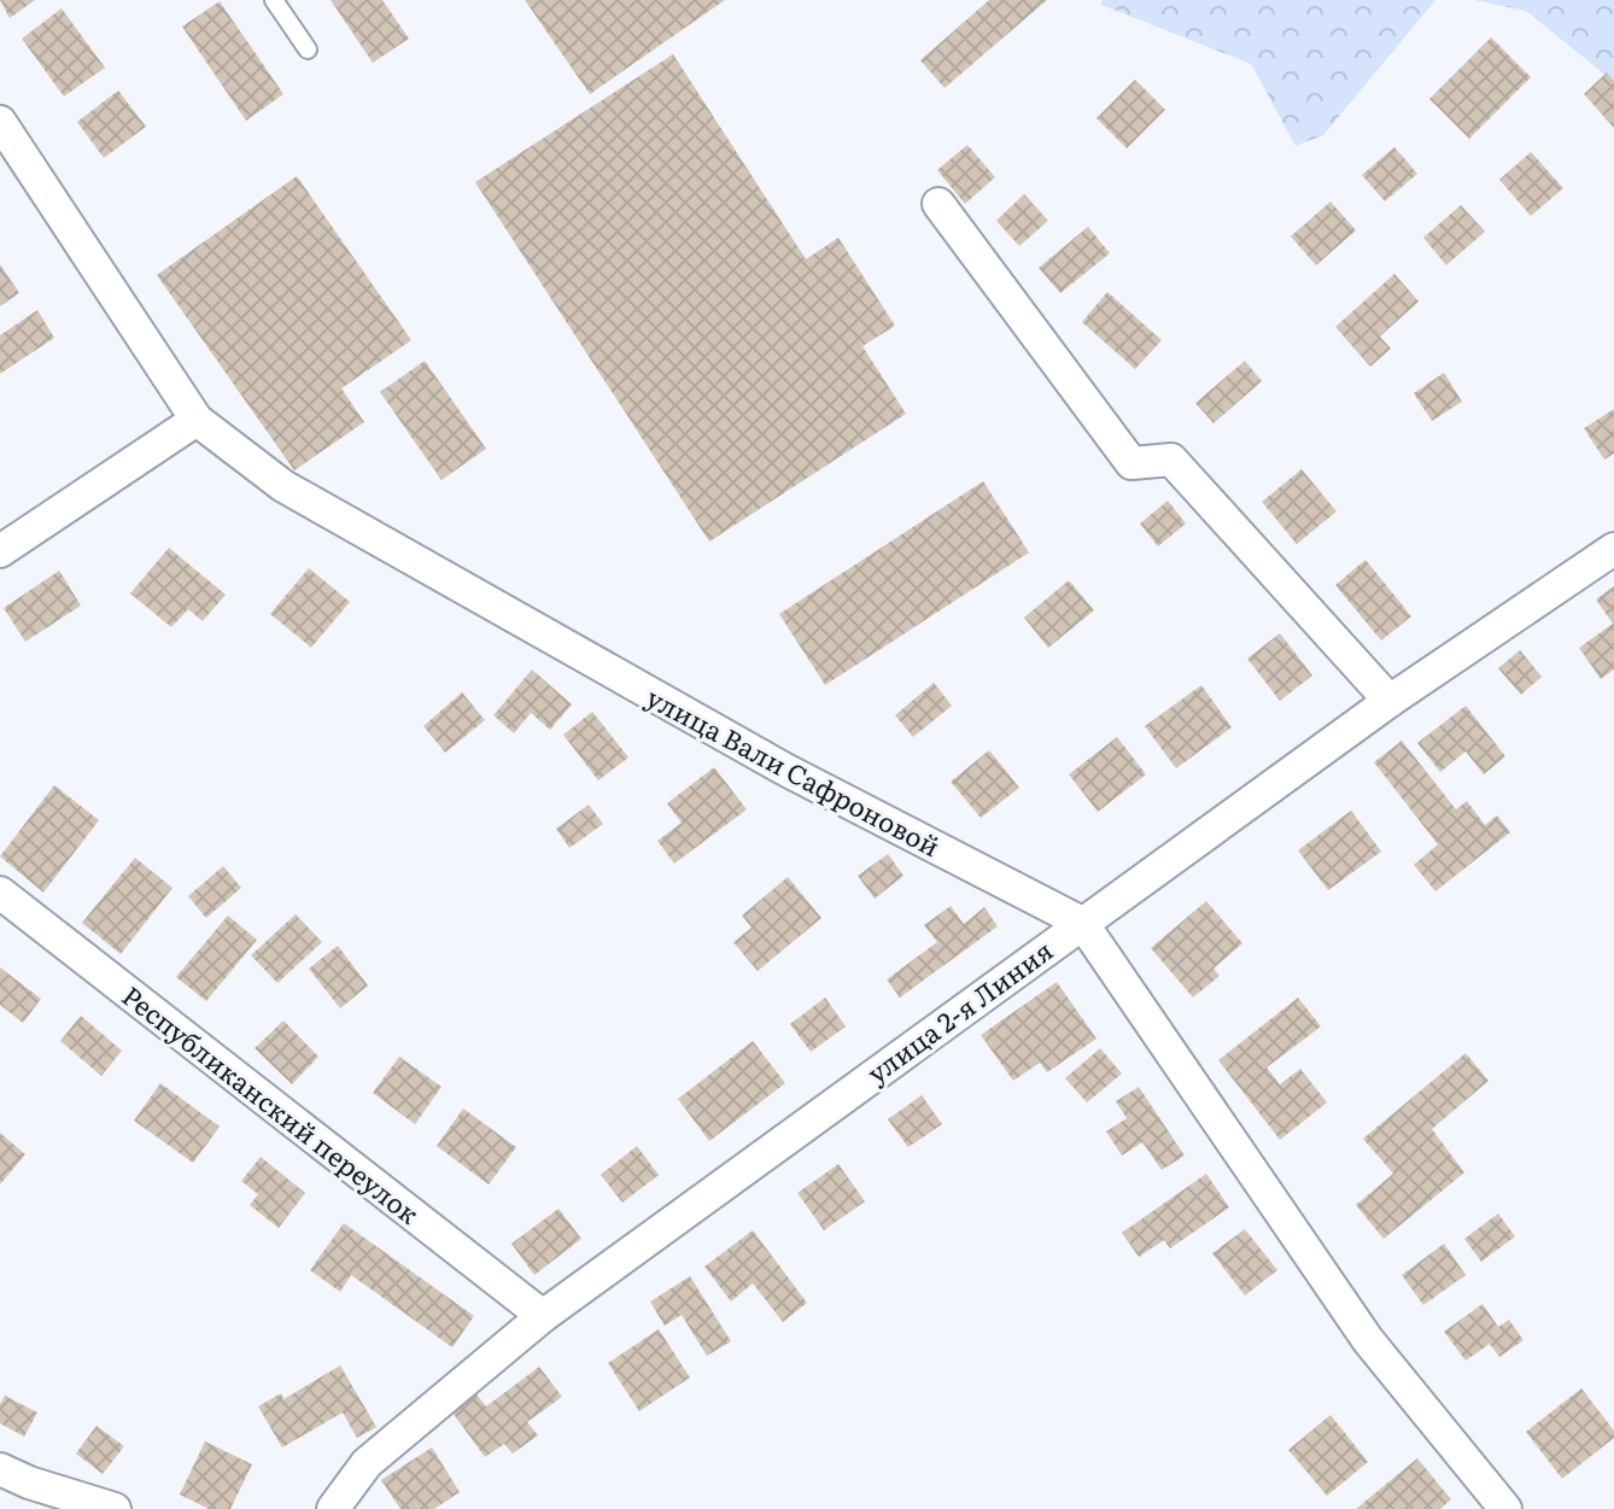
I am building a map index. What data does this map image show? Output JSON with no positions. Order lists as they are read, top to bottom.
{
  "streets": {
    "street": ["улица Вали Сафроновой", "улица 2-я Линия", "Республиканский переулок"]
  },
  "crossings": [
    ["улица Вали Сафроновой", "улица 2-я Линия"],
    ["улица 2-я Линия", "Республиканский переулок"]
  ]
}
